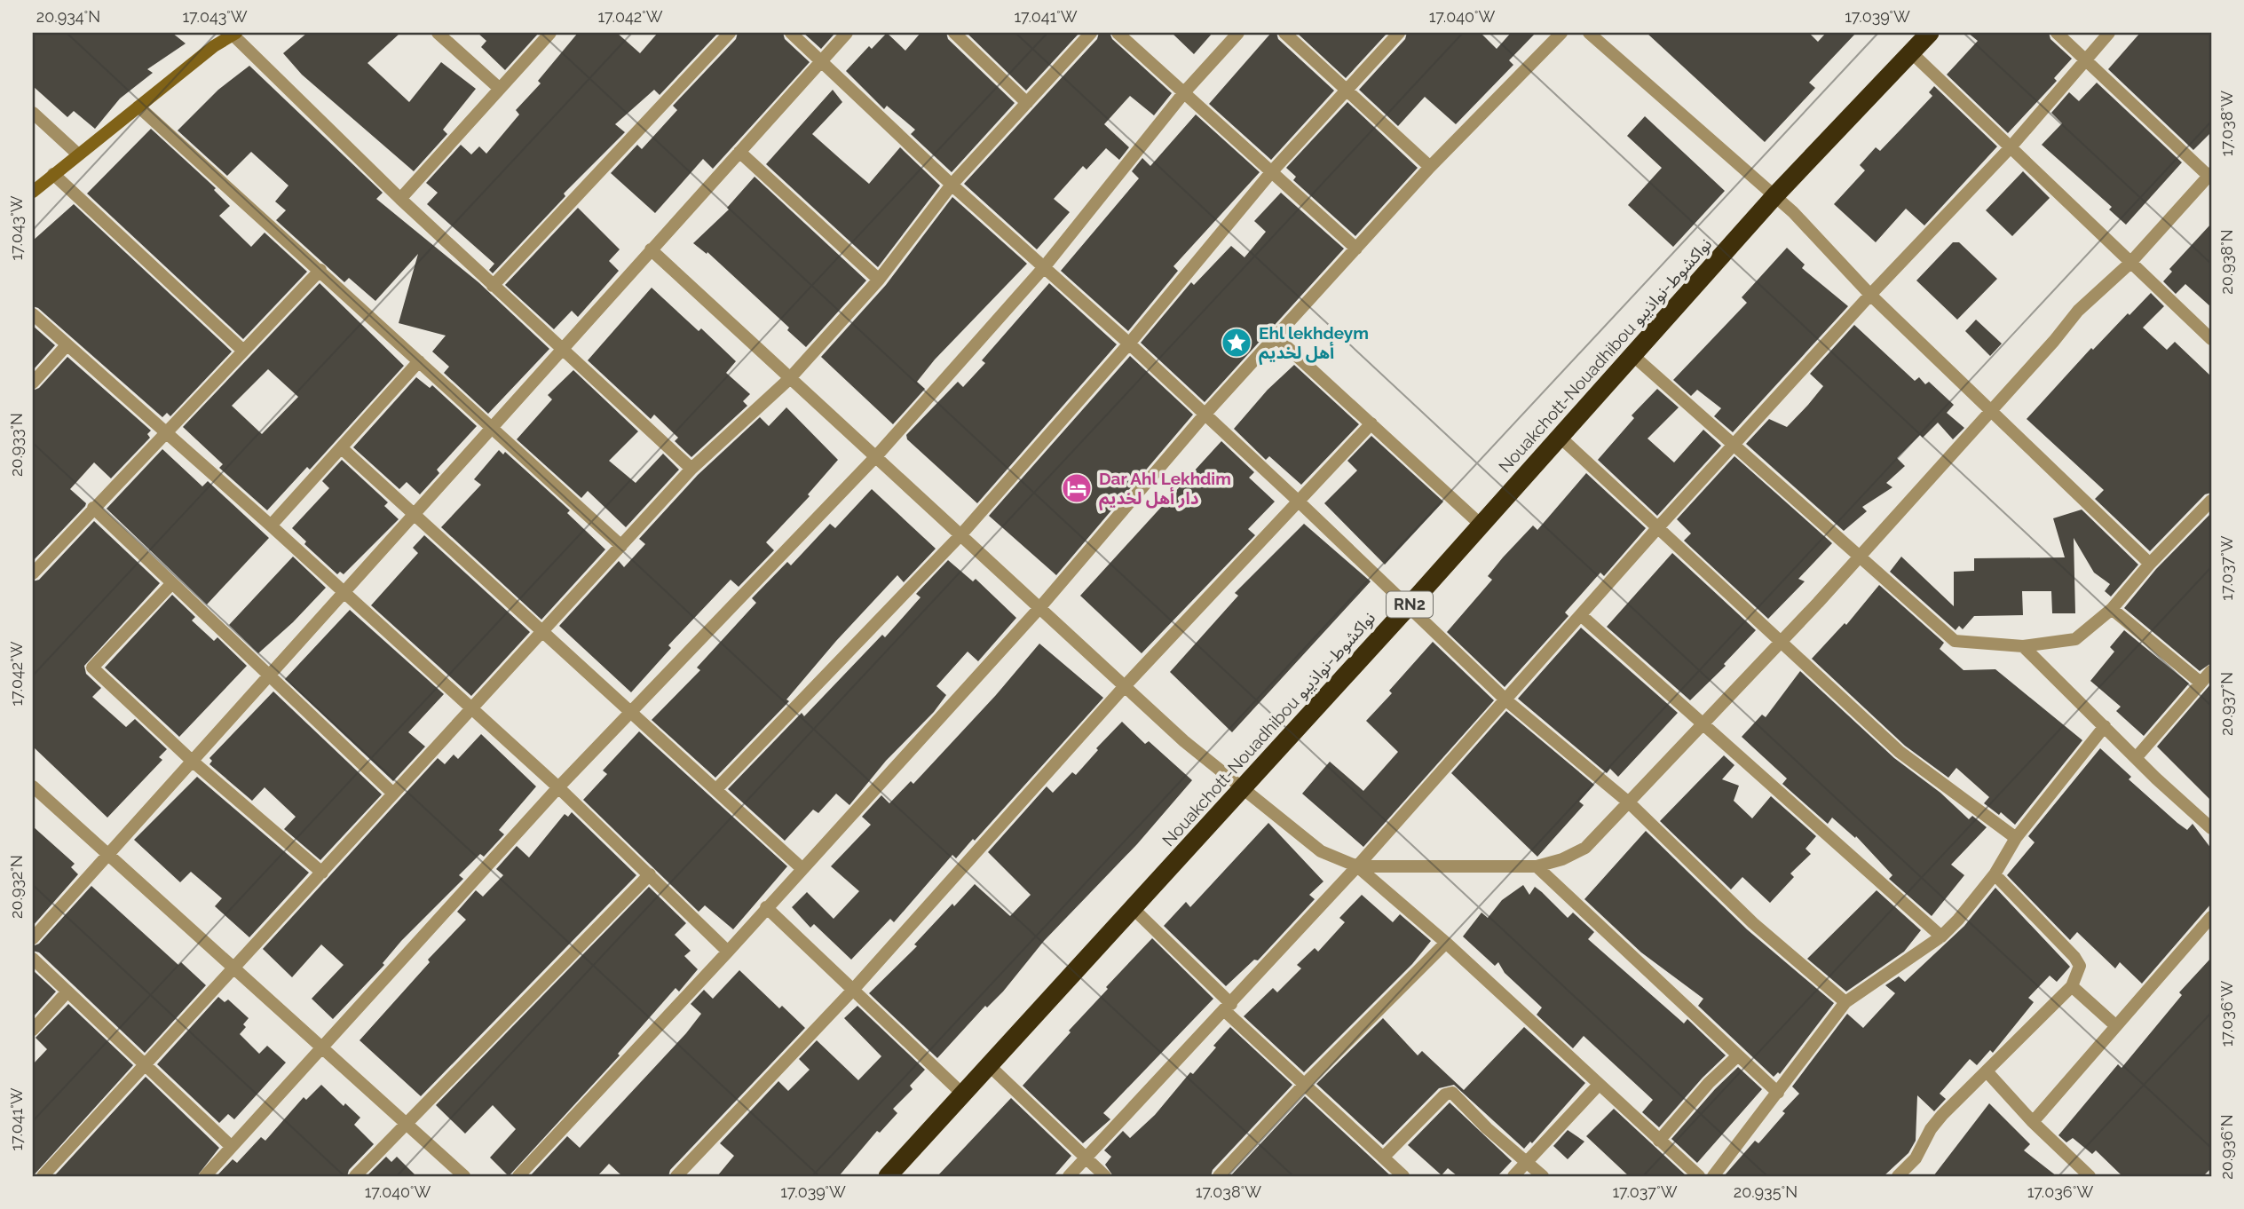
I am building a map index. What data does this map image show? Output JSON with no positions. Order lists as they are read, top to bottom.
{
  "streets": {
    "highway": ["Nouakchott-Nouadhibou نواكشوط-نواذيبو", "RN2"]
  },
  "places": {
    "place": ["Ehl lekhdeym أهل لخديم"],
    "hotel": ["Dar Ahl Lekhdim دار أهل لخديم"]
  },
  "coordinates": [
    "20.934°N",
    "17.043°W",
    "17.042°W",
    "17.041°W",
    "17.040°W",
    "17.039°W",
    "17.038°W",
    "20.938°N",
    "20.933°N",
    "17.037°W",
    "20.937°N",
    "20.932°N",
    "17.036°W",
    "20.936°N",
    "20.935°N"
  ]
}
